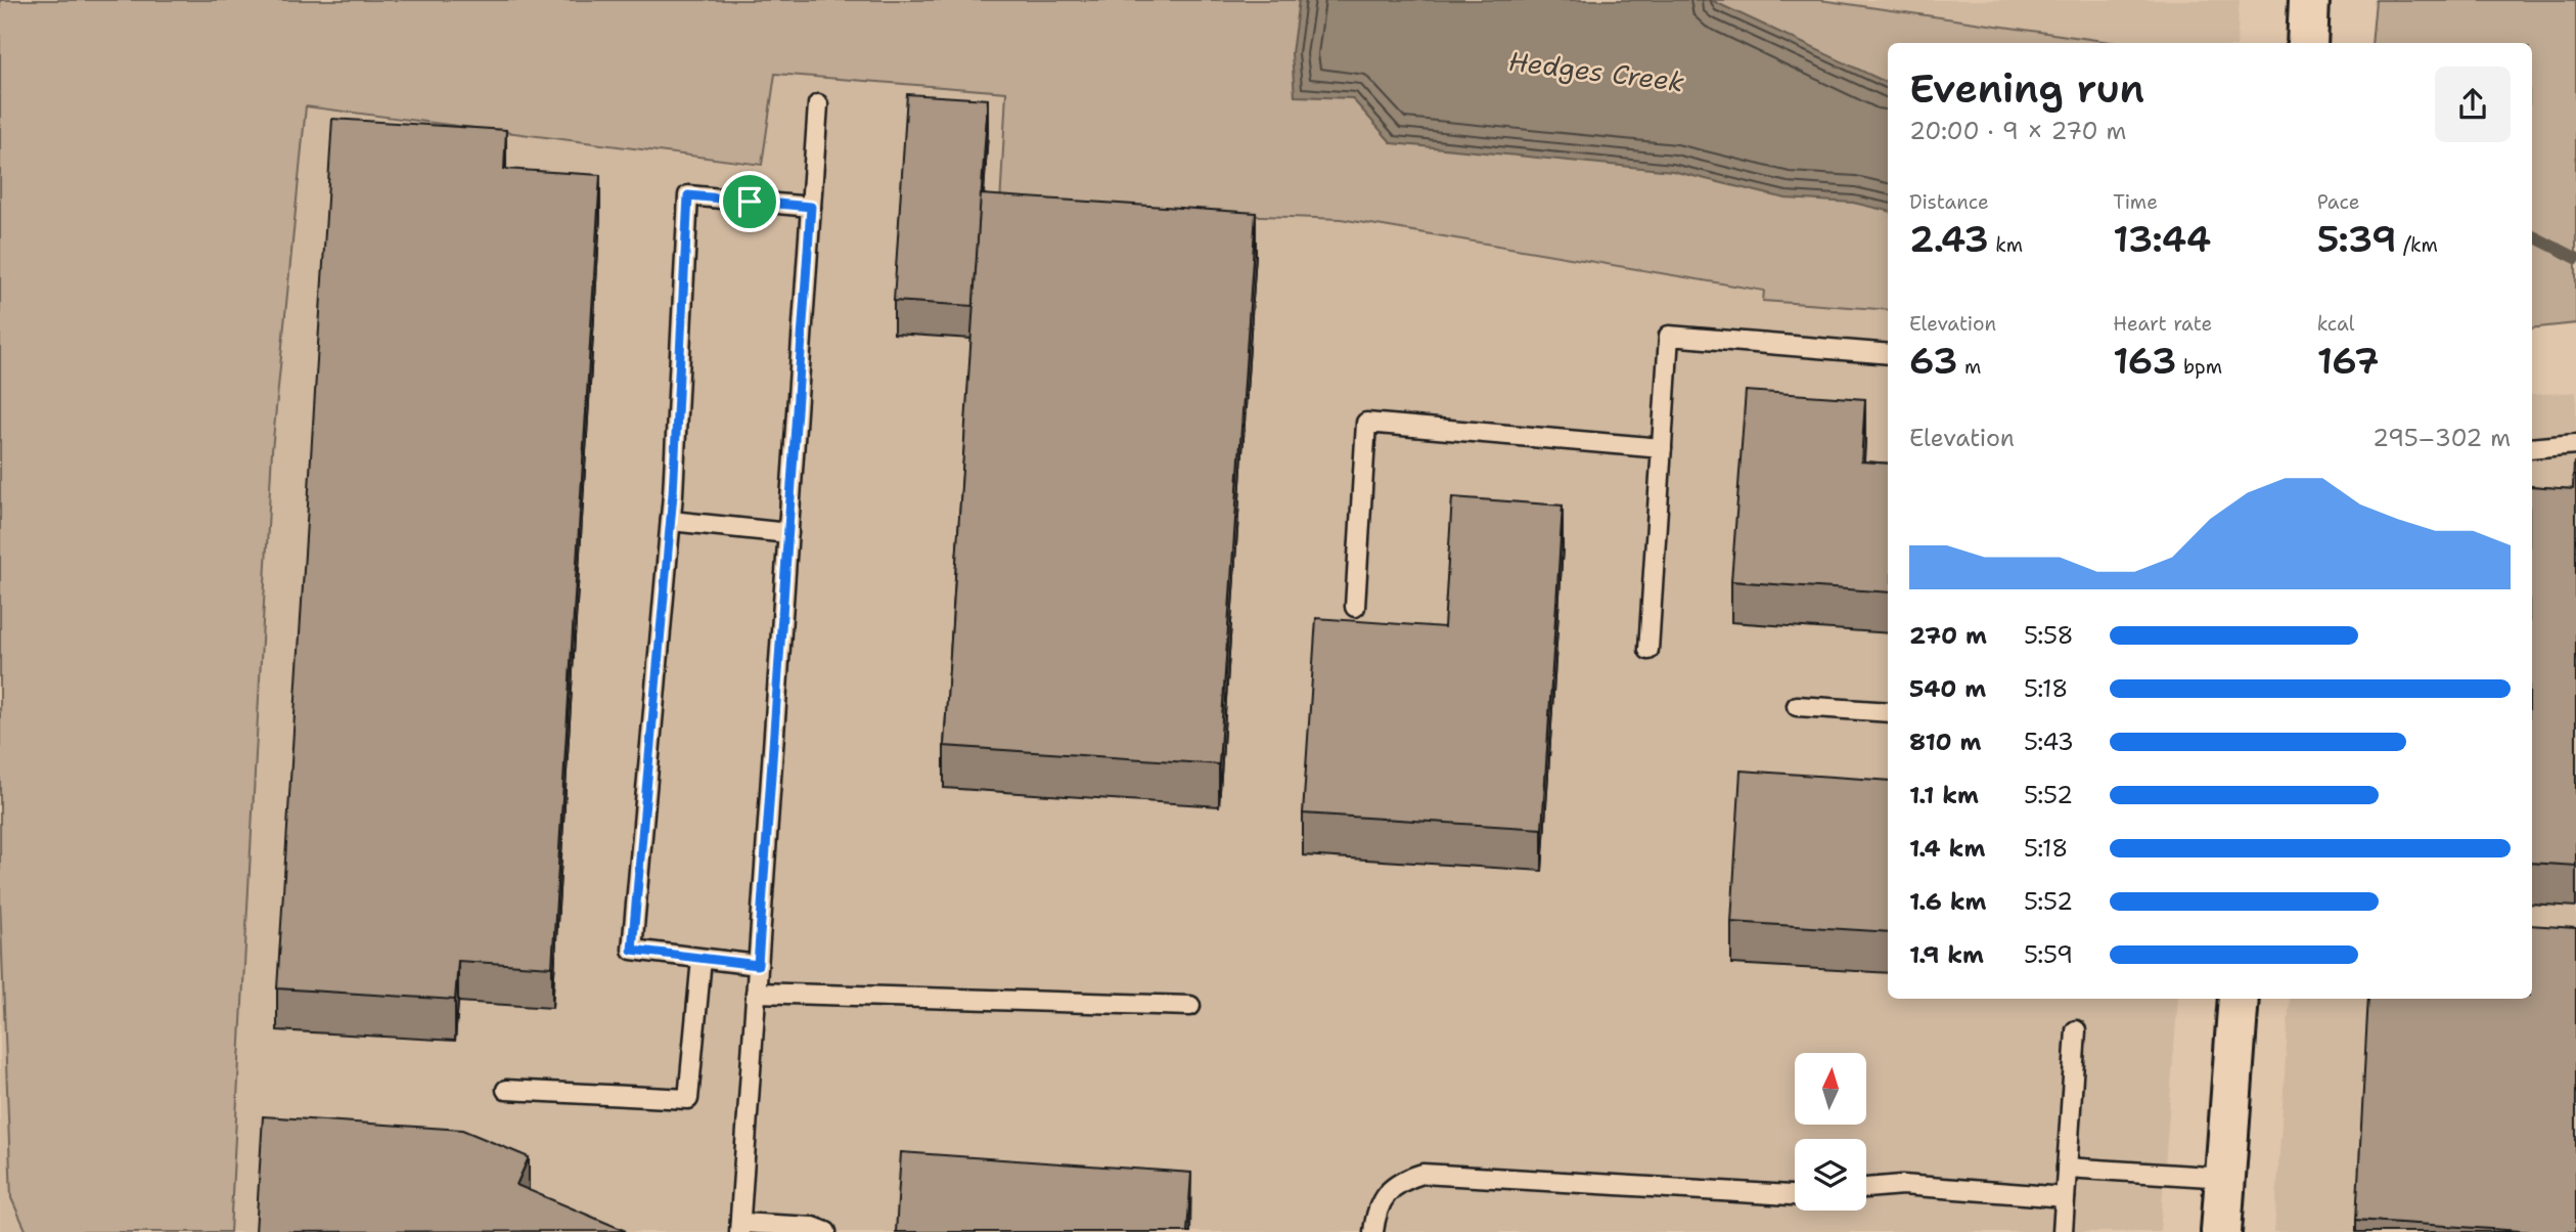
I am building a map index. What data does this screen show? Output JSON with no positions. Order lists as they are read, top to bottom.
{
  "water": ["Hedges Creek"],
  "north": "top",
  "page": {
    "heading": ["Evening run", "20:00 · 9 × 270 m"],
    "stats": [
      ["Distance", "2.43 km"],
      ["Time", "13:44"],
      ["Pace", "5:39 /km"],
      ["Elevation", "63 m"],
      ["Heart rate", "163 bpm"],
      ["kcal", "167"]
    ],
    "chart": ["Elevation", "295–302 m"],
    "list": [
      {
        "name": "270 m",
        "note": "5:58"
      },
      {
        "name": "540 m",
        "note": "5:18"
      },
      {
        "name": "810 m",
        "note": "5:43"
      },
      {
        "name": "1.1 km",
        "note": "5:52"
      },
      {
        "name": "1.4 km",
        "note": "5:18"
      },
      {
        "name": "1.6 km",
        "note": "5:52"
      },
      {
        "name": "1.9 km",
        "note": "5:59"
      }
    ]
  }
}
